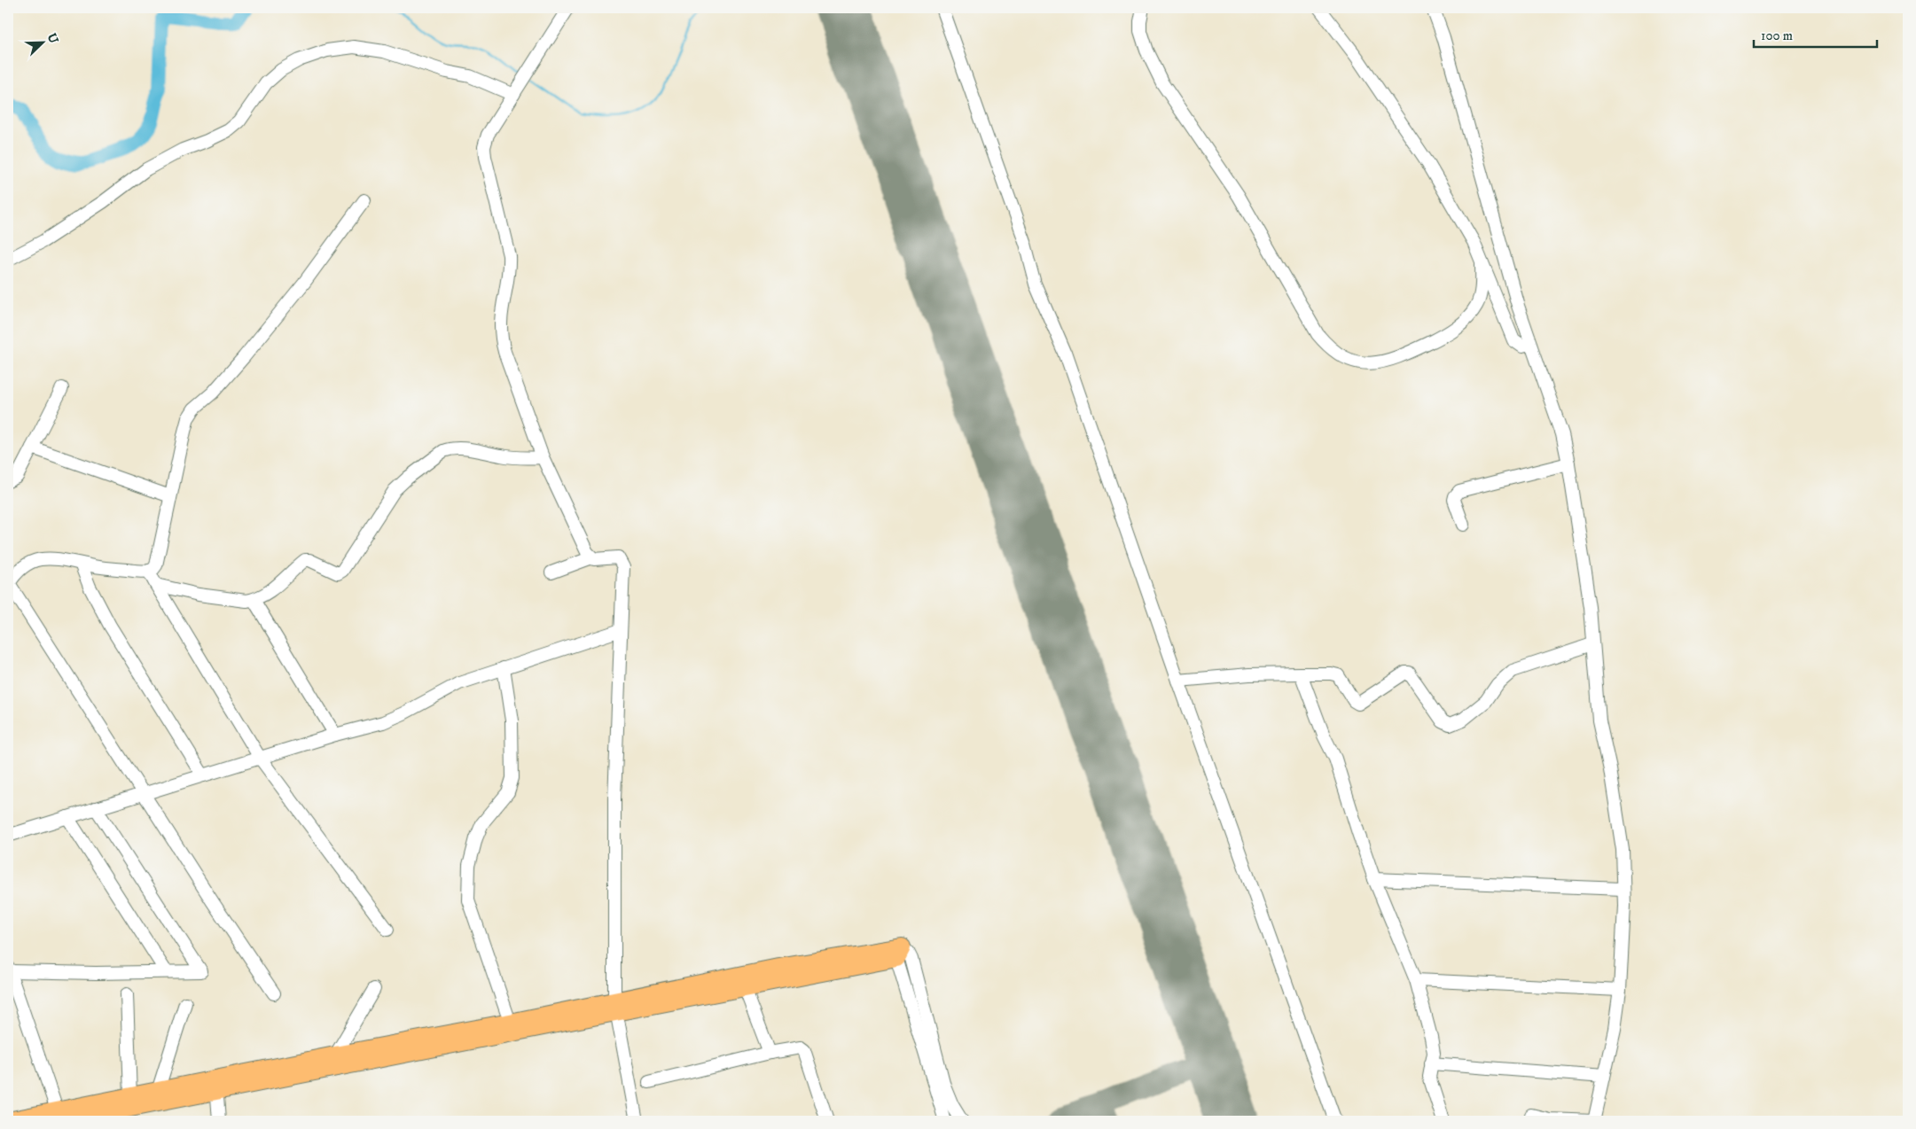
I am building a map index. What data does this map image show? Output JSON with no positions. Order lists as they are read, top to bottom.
{
  "scale_bar": "100 m",
  "north": "top right"
}
